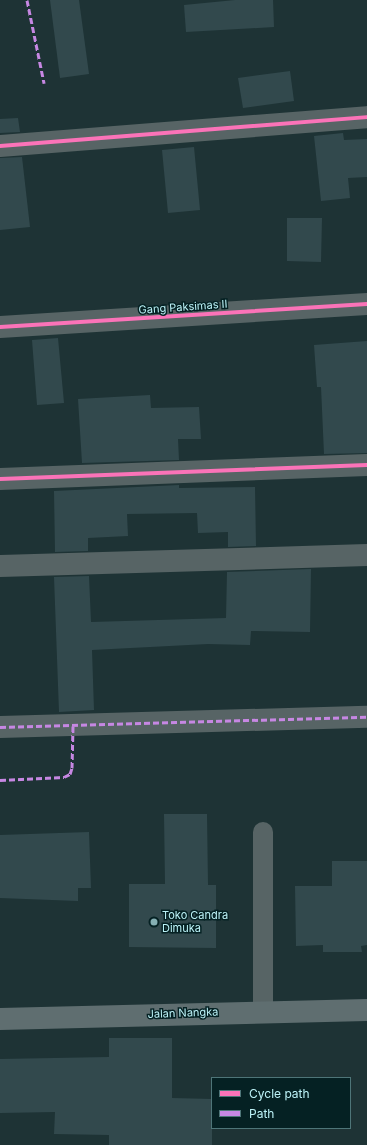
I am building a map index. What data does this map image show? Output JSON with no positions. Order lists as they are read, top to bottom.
{
  "streets": {
    "main road": ["Jalan Nangka"],
    "street": ["Gang Paksimas II"]
  },
  "places": ["Toko Candra Dimuka"],
  "legend": ["Cycle path", "Path"]
}
